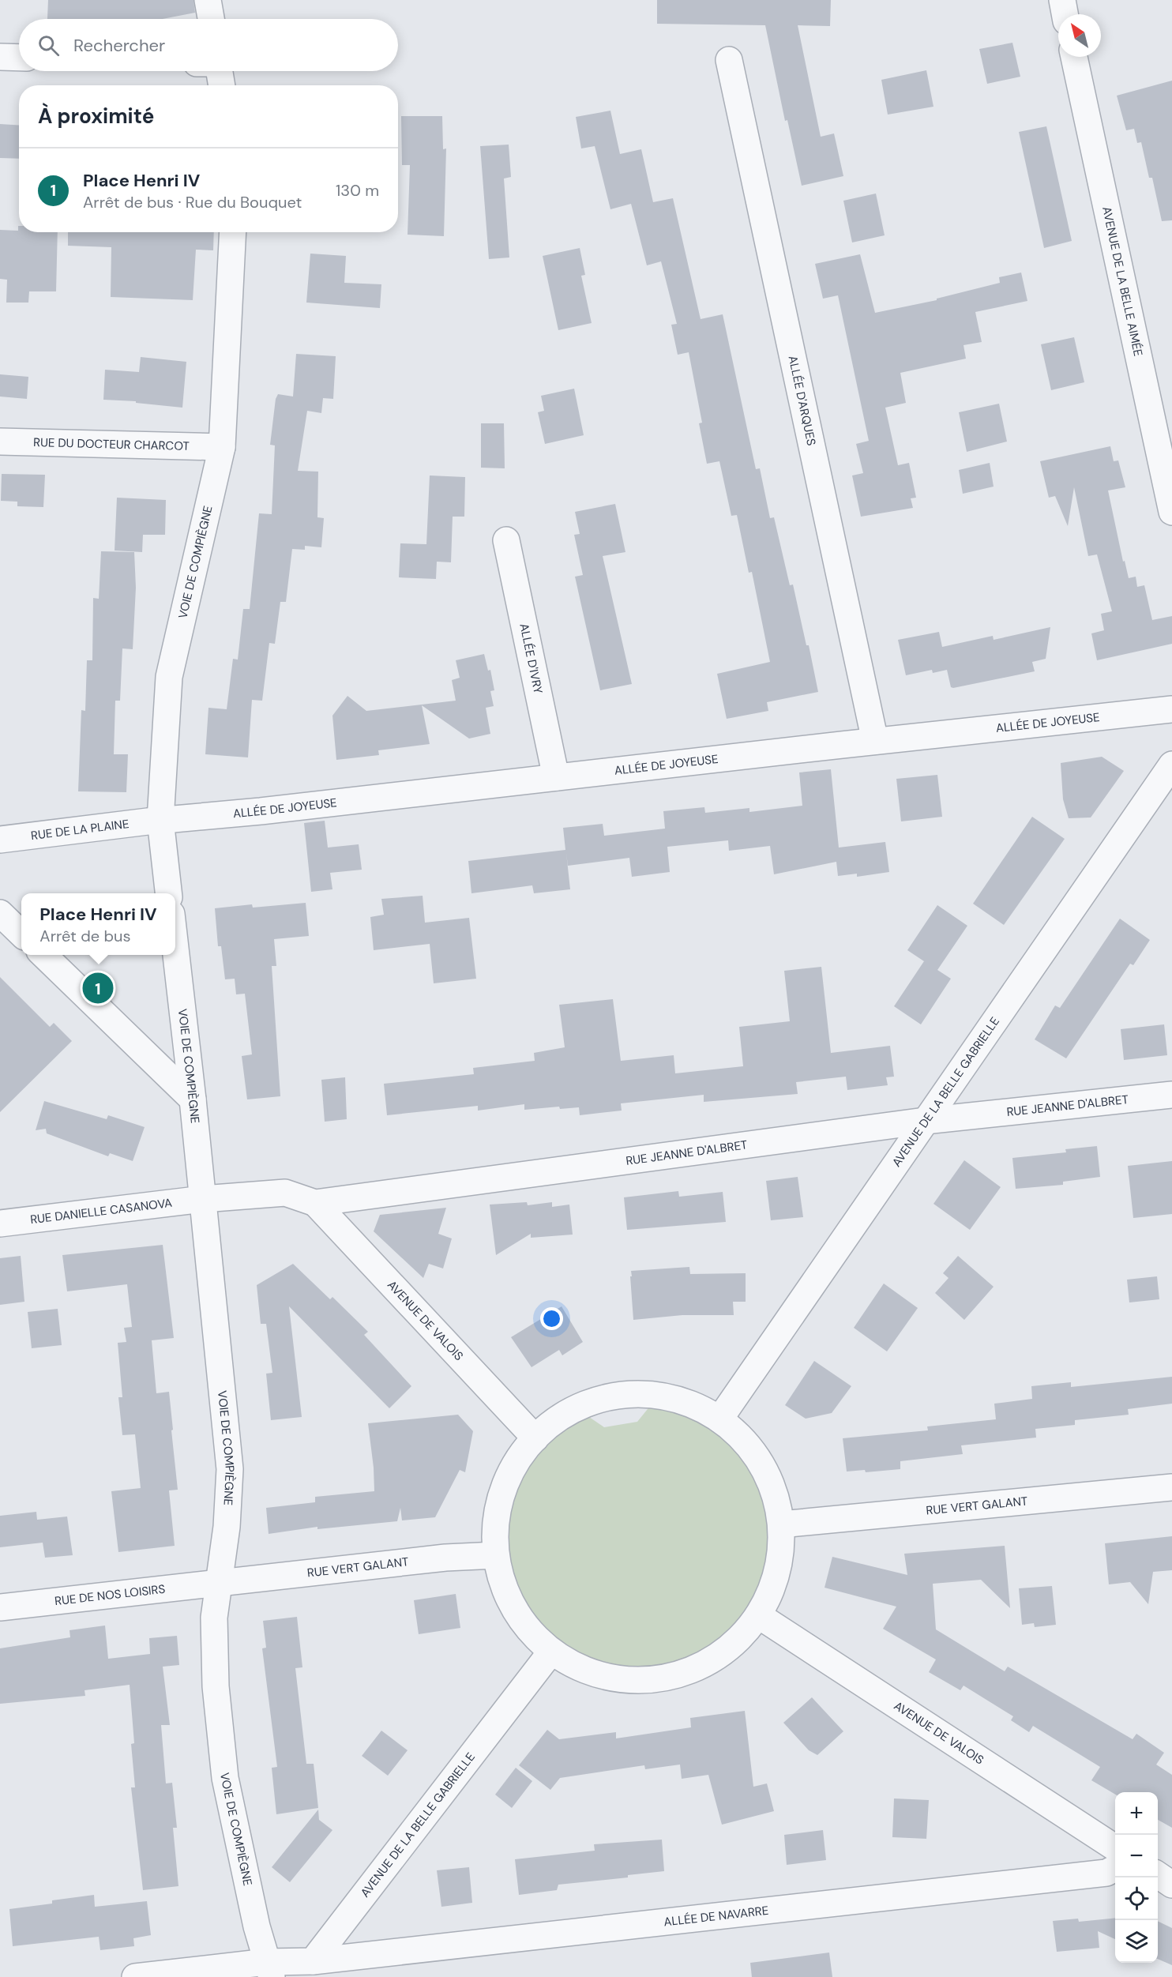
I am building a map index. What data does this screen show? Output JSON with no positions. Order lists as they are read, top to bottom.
{
  "streets": {
    "street": [
      "AVENUE DE LA BELLE AIMÉE",
      "ALLÉE D'ARQUES",
      "RUE DU DOCTEUR CHARCOT",
      "VOIE DE COMPIÈGNE",
      "ALLÉE D'IVRY",
      "ALLÉE DE JOYEUSE",
      "RUE DE LA PLAINE",
      "AVENUE DE LA BELLE GABRIELLE",
      "RUE JEANNE D'ALBRET",
      "RUE DANIELLE CASANOVA",
      "AVENUE DE VALOIS",
      "RUE VERT GALANT",
      "RUE DE NOS LOISIRS",
      "ALLÉE DE NAVARRE"
    ]
  },
  "crossings": [
    ["ALLÉE D'ARQUES", "ALLÉE DE JOYEUSE"],
    ["RUE DU DOCTEUR CHARCOT", "VOIE DE COMPIÈGNE"],
    ["VOIE DE COMPIÈGNE", "ALLÉE DE JOYEUSE"],
    ["VOIE DE COMPIÈGNE", "RUE DE LA PLAINE"],
    ["VOIE DE COMPIÈGNE", "RUE JEANNE D'ALBRET"],
    ["VOIE DE COMPIÈGNE", "RUE DANIELLE CASANOVA"],
    ["VOIE DE COMPIÈGNE", "RUE VERT GALANT"],
    ["VOIE DE COMPIÈGNE", "RUE DE NOS LOISIRS"],
    ["ALLÉE D'IVRY", "ALLÉE DE JOYEUSE"],
    ["ALLÉE DE JOYEUSE", "RUE DE LA PLAINE"],
    ["AVENUE DE LA BELLE GABRIELLE", "RUE JEANNE D'ALBRET"],
    ["AVENUE DE LA BELLE GABRIELLE", "ALLÉE DE NAVARRE"],
    ["RUE JEANNE D'ALBRET", "RUE DANIELLE CASANOVA"],
    ["RUE JEANNE D'ALBRET", "AVENUE DE VALOIS"],
    ["RUE VERT GALANT", "RUE DE NOS LOISIRS"]
  ],
  "north": "top left",
  "page": {
    "search": "Rechercher",
    "heading": "À proximité",
    "list": [
      {
        "mark": "1",
        "name": "Place Henri IV",
        "note": "Arrêt de bus · Rue du Bouquet",
        "value": "130 m"
      }
    ],
    "popup": ["Place Henri IV", "Arrêt de bus"],
    "pins": "1",
    "map_buttons": ["+", "−"]
  }
}
